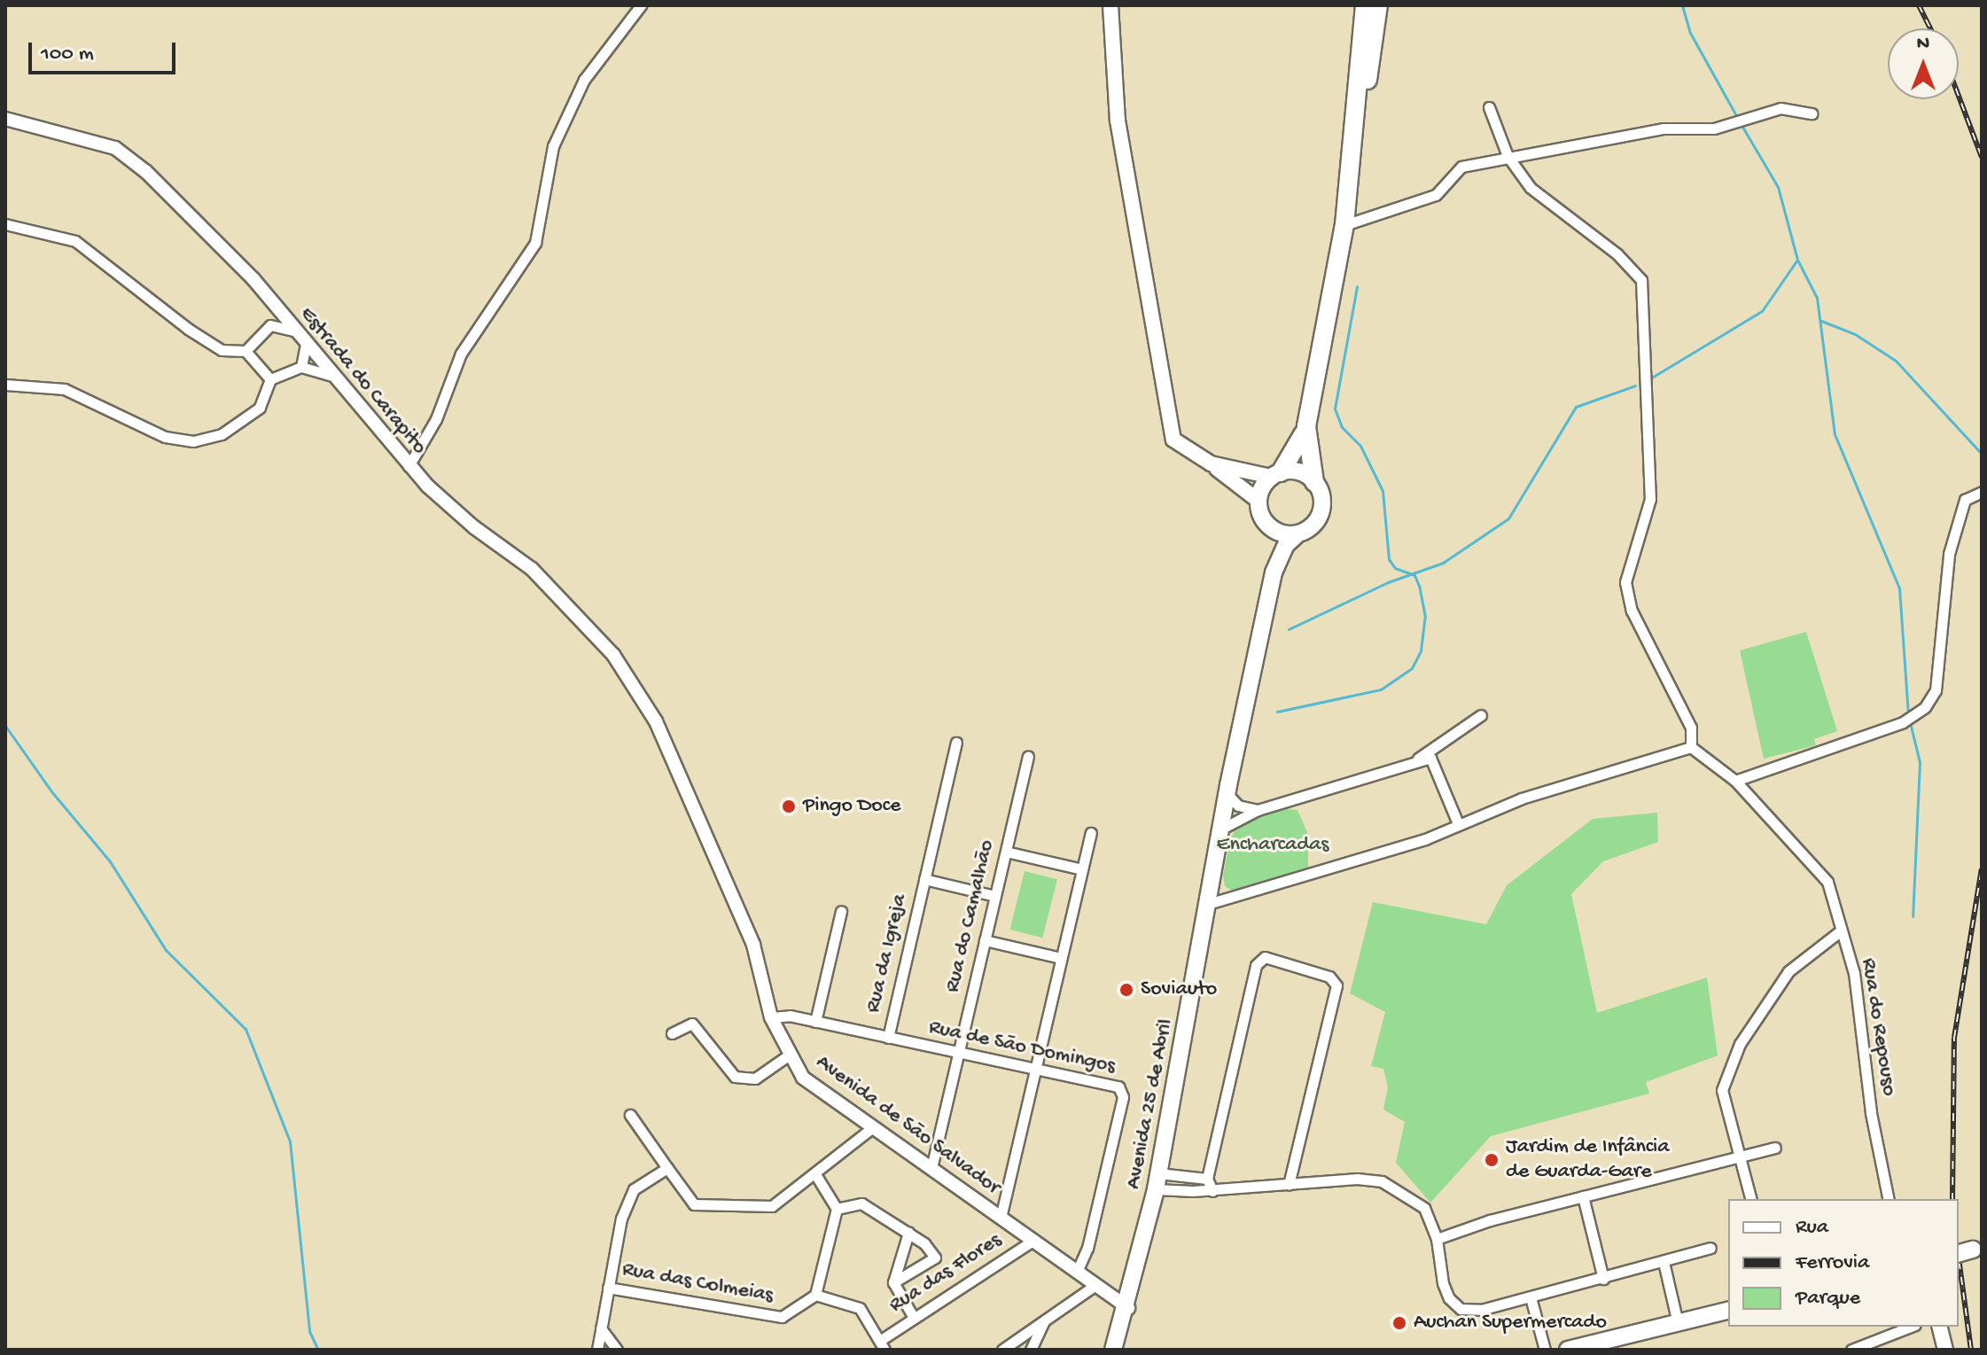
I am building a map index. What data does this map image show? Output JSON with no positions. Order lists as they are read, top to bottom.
{
  "streets": {
    "main road": ["Avenida 25 de Abril"],
    "street": [
      "Estrada do Carapito",
      "Rua do Camalhão",
      "Rua da Igreja",
      "Rua do Repouso",
      "Rua de São Domingos",
      "Avenida de São Salvador",
      "Rua das Flores",
      "Rua das Colmeias"
    ]
  },
  "crossings": [
    ["Estrada do Carapito", "Avenida de São Salvador"],
    ["Rua do Camalhão", "Rua da Igreja"],
    ["Rua do Camalhão", "Rua de São Domingos"],
    ["Rua do Camalhão", "Avenida de São Salvador"],
    ["Rua da Igreja", "Rua de São Domingos"],
    ["Rua de São Domingos", "Avenida de São Salvador"],
    ["Avenida 25 de Abril", "Avenida de São Salvador"],
    ["Avenida de São Salvador", "Rua das Flores"]
  ],
  "parks": ["Encharcadas"],
  "places": [
    "Pingo Doce",
    "Soviauto",
    "Jardim de Infância de Guarda-Gare",
    "Auchan Supermercado"
  ],
  "legend": ["Rua", "Ferrovia", "Parque"],
  "scale_bar": "100 m",
  "north": "top"
}
